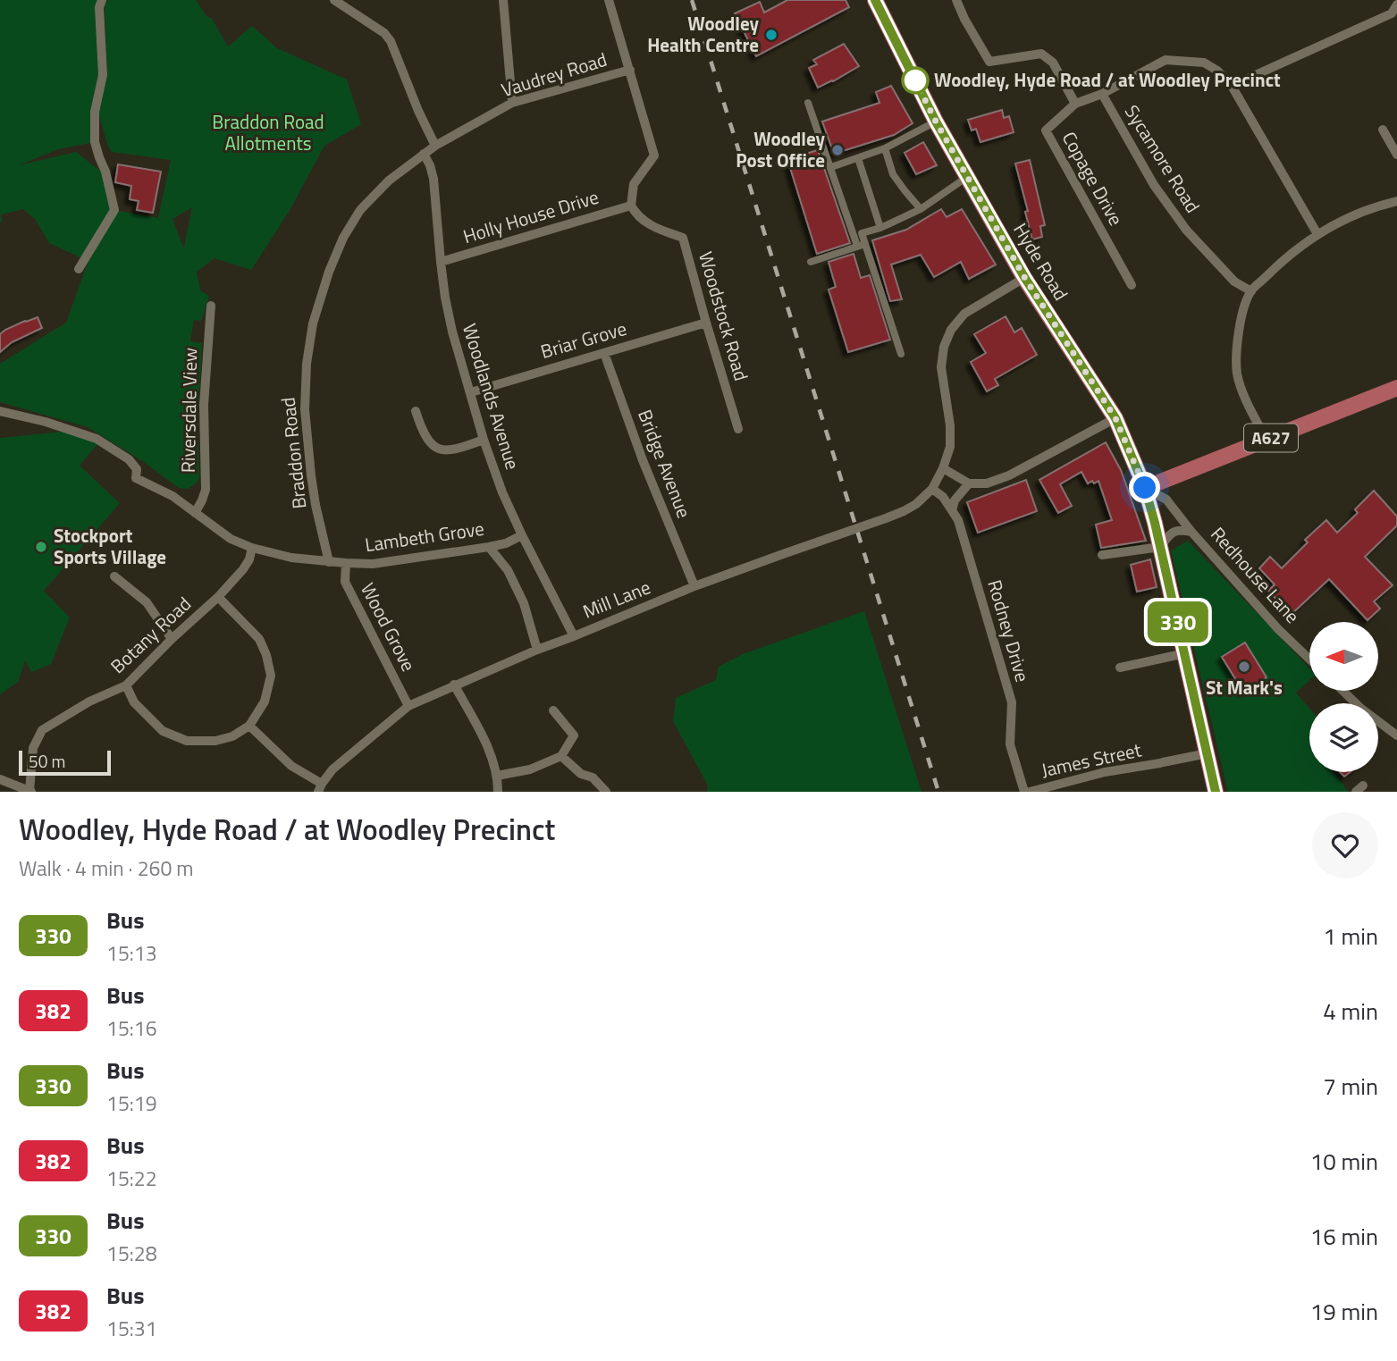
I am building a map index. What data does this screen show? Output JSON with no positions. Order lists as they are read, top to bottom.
{
  "streets": {
    "main road": ["Hyde Road", "A627"],
    "street": [
      "Vaudrey Road",
      "Sycamore Road",
      "Copage Drive",
      "Holly House Drive",
      "Woodstock Road",
      "Briar Grove",
      "Woodlands Avenue",
      "Riversdale View",
      "Braddon Road",
      "Bridge Avenue",
      "Lambeth Grove",
      "Redhouse Lane",
      "Mill Lane",
      "Wood Grove",
      "Rodney Drive",
      "Botany Road",
      "James Street"
    ]
  },
  "crossings": [
    ["Vaudrey Road", "Woodlands Avenue"],
    ["Vaudrey Road", "Braddon Road"],
    ["Sycamore Road", "Copage Drive"],
    ["Holly House Drive", "Woodstock Road"],
    ["Holly House Drive", "Woodlands Avenue"],
    ["Hyde Road", "A627"],
    ["Hyde Road", "Redhouse Lane"],
    ["Hyde Road", "Mill Lane"],
    ["Hyde Road", "James Street"],
    ["Woodstock Road", "Briar Grove"],
    ["Briar Grove", "Woodlands Avenue"],
    ["Briar Grove", "Bridge Avenue"],
    ["Woodlands Avenue", "Braddon Road"],
    ["Woodlands Avenue", "Lambeth Grove"],
    ["Woodlands Avenue", "Mill Lane"],
    ["Riversdale View", "Lambeth Grove"],
    ["A627", "Redhouse Lane"],
    ["Braddon Road", "Lambeth Grove"],
    ["Bridge Avenue", "Mill Lane"],
    ["Lambeth Grove", "Wood Grove"],
    ["Lambeth Grove", "Botany Road"],
    ["Mill Lane", "Wood Grove"],
    ["Mill Lane", "Rodney Drive"]
  ],
  "parks": ["Braddon Road Allotments"],
  "places": [
    "Woodley Health Centre",
    "Woodley, Hyde Road / at Woodley Precinct",
    "Woodley Post Office",
    "Stockport Sports Village",
    "St Mark's"
  ],
  "lines": ["bus line 330"],
  "scale_bar": "50 m",
  "north": "left",
  "page": {
    "on_map": "330",
    "scale": "50 m",
    "heading": ["Woodley, Hyde Road / at Woodley Precinct", "Walk · 4 min · 260 m"],
    "list": [
      {
        "mark": "330",
        "name": "Bus",
        "note": "15:13",
        "value": "1 min"
      },
      {
        "mark": "382",
        "name": "Bus",
        "note": "15:16",
        "value": "4 min"
      },
      {
        "mark": "330",
        "name": "Bus",
        "note": "15:19",
        "value": "7 min"
      },
      {
        "mark": "382",
        "name": "Bus",
        "note": "15:22",
        "value": "10 min"
      },
      {
        "mark": "330",
        "name": "Bus",
        "note": "15:28",
        "value": "16 min"
      },
      {
        "mark": "382",
        "name": "Bus",
        "note": "15:31",
        "value": "19 min"
      }
    ]
  }
}
